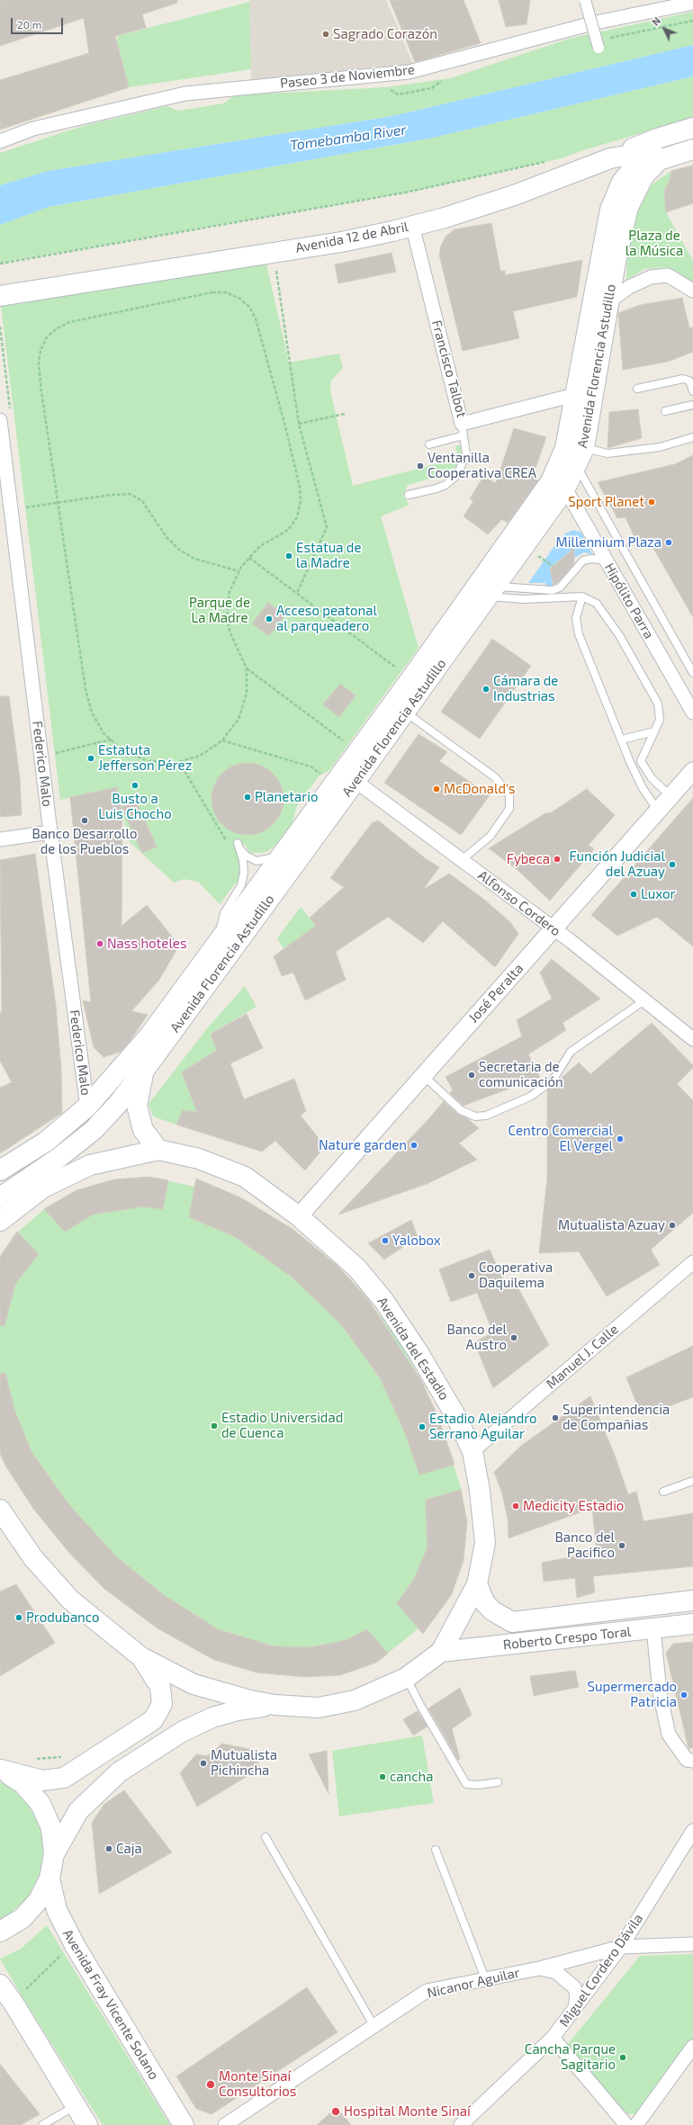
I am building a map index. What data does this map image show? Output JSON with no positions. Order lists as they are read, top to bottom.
{
  "streets": {
    "main road": [
      "Avenida 12 de Abril",
      "Avenida Florencia Astudillo",
      "Avenida del Estadio",
      "Roberto Crespo Toral",
      "Avenida Fray Vicente Solano"
    ],
    "street": [
      "Paseo 3 de Noviembre",
      "Francisco Talbot",
      "Hipólito Parra",
      "Federico Malo",
      "Alfonso Cordero",
      "José Peralta",
      "Manuel J. Calle",
      "Miguel Cordero Dávila",
      "Nicanor Aguilar"
    ]
  },
  "crossings": [
    ["Avenida 12 de Abril", "Avenida Florencia Astudillo"],
    ["Avenida 12 de Abril", "Francisco Talbot"],
    ["Avenida Florencia Astudillo", "Francisco Talbot"],
    ["Avenida Florencia Astudillo", "Hipólito Parra"],
    ["Avenida Florencia Astudillo", "Federico Malo"],
    ["Avenida Florencia Astudillo", "Alfonso Cordero"],
    ["Alfonso Cordero", "José Peralta"],
    ["José Peralta", "Avenida del Estadio"],
    ["Avenida del Estadio", "Manuel J. Calle"],
    ["Avenida del Estadio", "Roberto Crespo Toral"],
    ["Miguel Cordero Dávila", "Nicanor Aguilar"]
  ],
  "water": ["Tomebamba River"],
  "parks": ["Plaza de la Música", "Parque de La Madre"],
  "places": [
    "Sagrado Corazón",
    "Ventanilla Cooperativa CREA",
    "Sport Planet",
    "Millennium Plaza",
    "Estatua de la Madre",
    "Acceso peatonal al parqueadero",
    "Cámara de Industrias",
    "Estatuta Jefferson Pérez",
    "Busto a Luis Chocho",
    "McDonald's",
    "Planetario",
    "Banco Desarrollo de los Pueblos",
    "Fybeca",
    "Función Judicial del Azuay",
    "Luxor",
    "Nass hoteles",
    "Secretaria de comunicación",
    "Centro Comercial El Vergel",
    "Nature garden",
    "Mutualista Azuay",
    "Yalobox",
    "Cooperativa Daquilema",
    "Banco del Austro",
    "Superintendencia de Compañias",
    "Estadio Universidad de Cuenca",
    "Estadio Alejandro Serrano Aguilar",
    "Medicity Estadio",
    "Banco del Pacifico",
    "Produbanco",
    "Supermercado Patricia",
    "Mutualista Pichincha",
    "cancha",
    "Caja",
    "Cancha Parque Sagitario",
    "Monte Sinaí Consultorios",
    "Hospital Monte Sinaí"
  ],
  "scale_bar": "20 m",
  "north": "top left"
}
